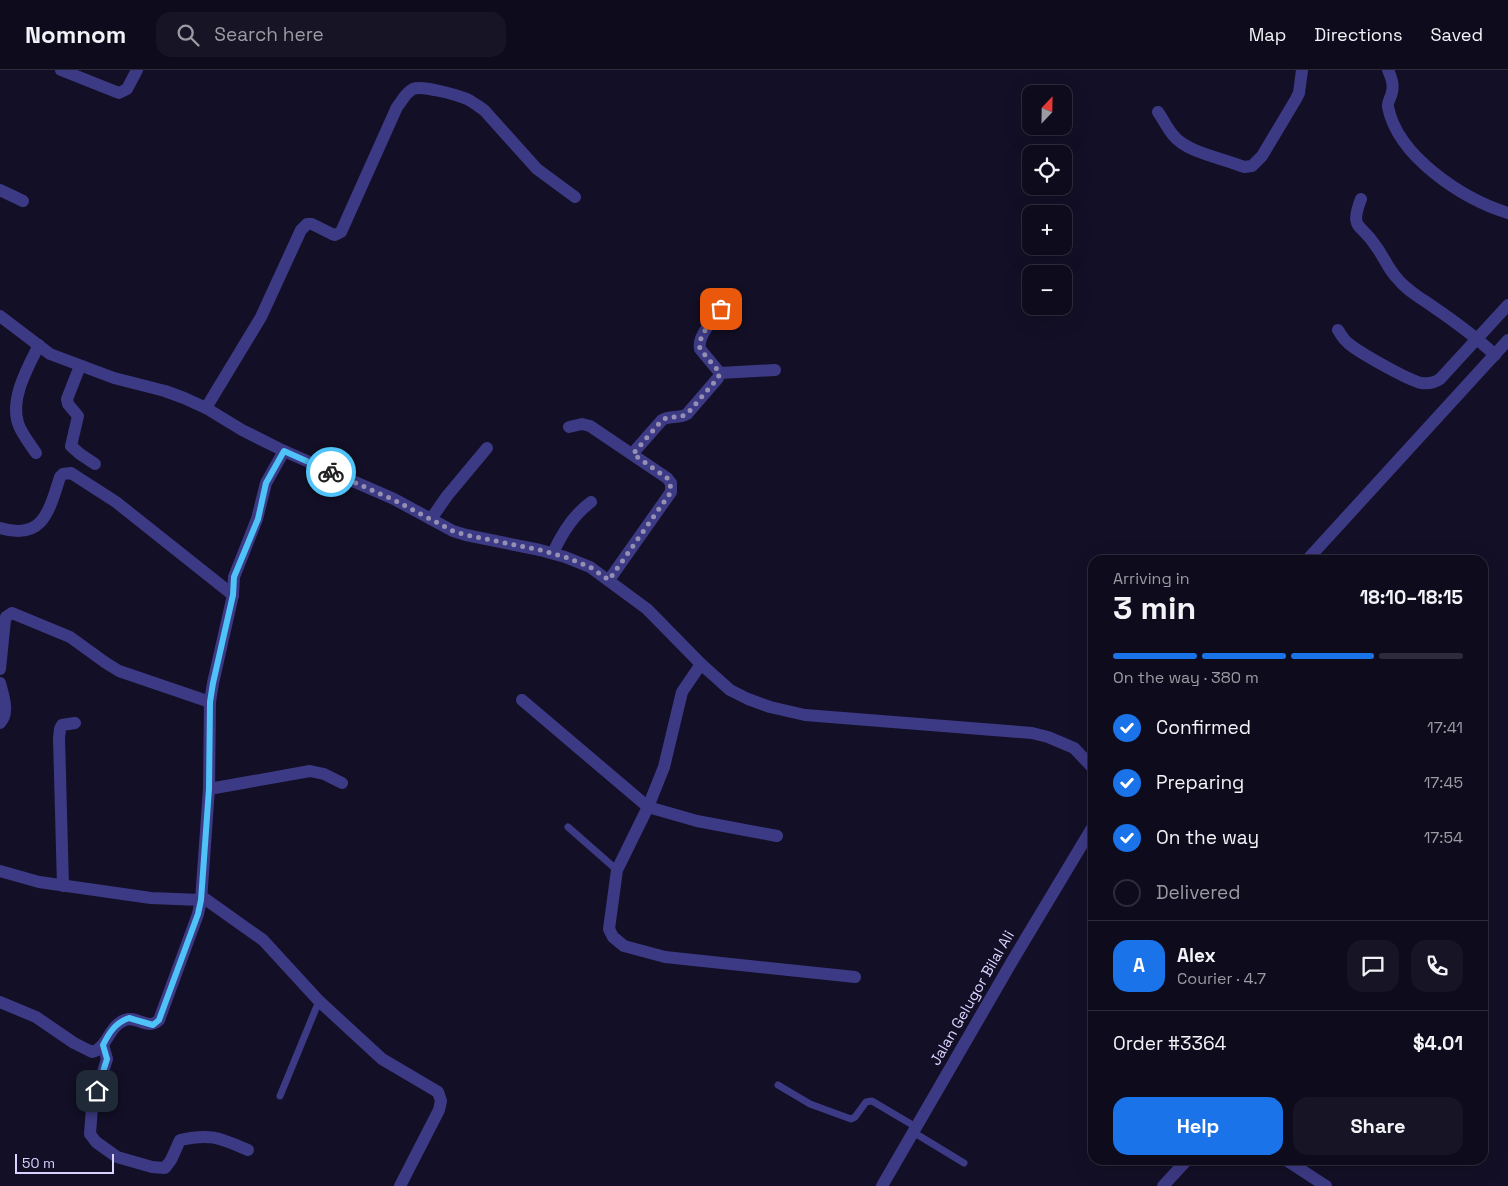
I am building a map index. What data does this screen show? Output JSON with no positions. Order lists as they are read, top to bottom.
{
  "streets": {
    "street": ["Jalan Gelugor Bilal Ali"]
  },
  "scale_bar": "50 m",
  "north": "top",
  "page": {
    "header": "Nomnom",
    "search": "Search here",
    "nav": ["Map", "Directions", "Saved"],
    "map_buttons": ["+", "−"],
    "heading": ["3 min", "Arriving in", "18:10–18:15"],
    "panel": [
      "Alex",
      "Courier · 4.7",
      "Order #3364",
      "$4.01"
    ],
    "bar": "On the way · 380 m",
    "list": [
      ["Confirmed", "17:41"],
      ["Preparing", "17:45"],
      ["On the way", "17:54"],
      "Delivered"
    ],
    "round": "A",
    "buttons": ["Help", "Share"],
    "scale": "50 m"
  }
}
